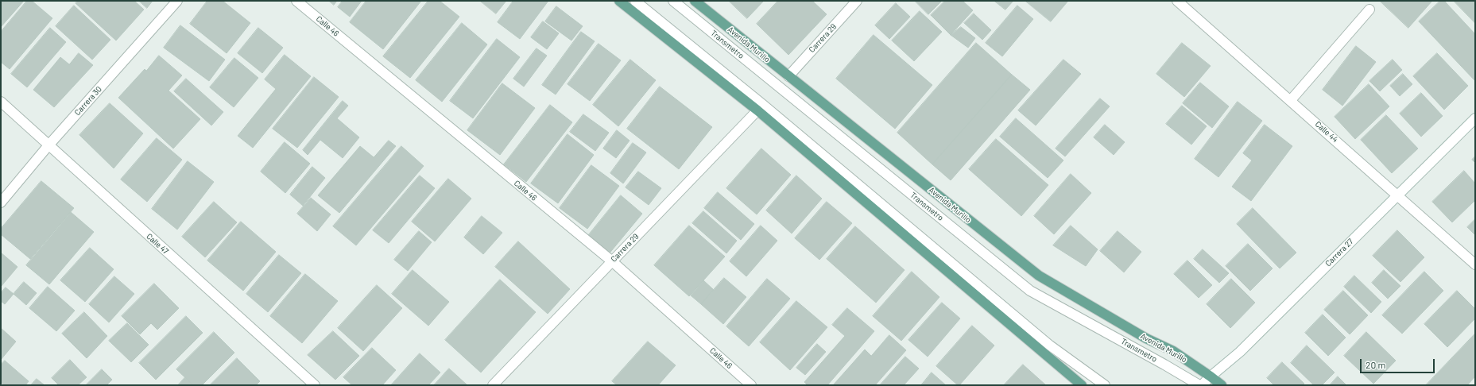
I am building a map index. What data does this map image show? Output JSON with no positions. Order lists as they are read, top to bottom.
{
  "streets": {
    "main road": ["Avenida Murillo"],
    "street": [
      "Calle 46",
      "Carrera 29",
      "Transmetro",
      "Carrera 30",
      "Calle 44",
      "Calle 47",
      "Carrera 27"
    ]
  },
  "crossings": [
    ["Calle 46", "Carrera 29"],
    ["Carrera 29", "Avenida Murillo"],
    ["Avenida Murillo", "Carrera 27"],
    ["Carrera 30", "Calle 47"],
    ["Calle 44", "Carrera 27"]
  ],
  "scale_bar": "20 m"
}
